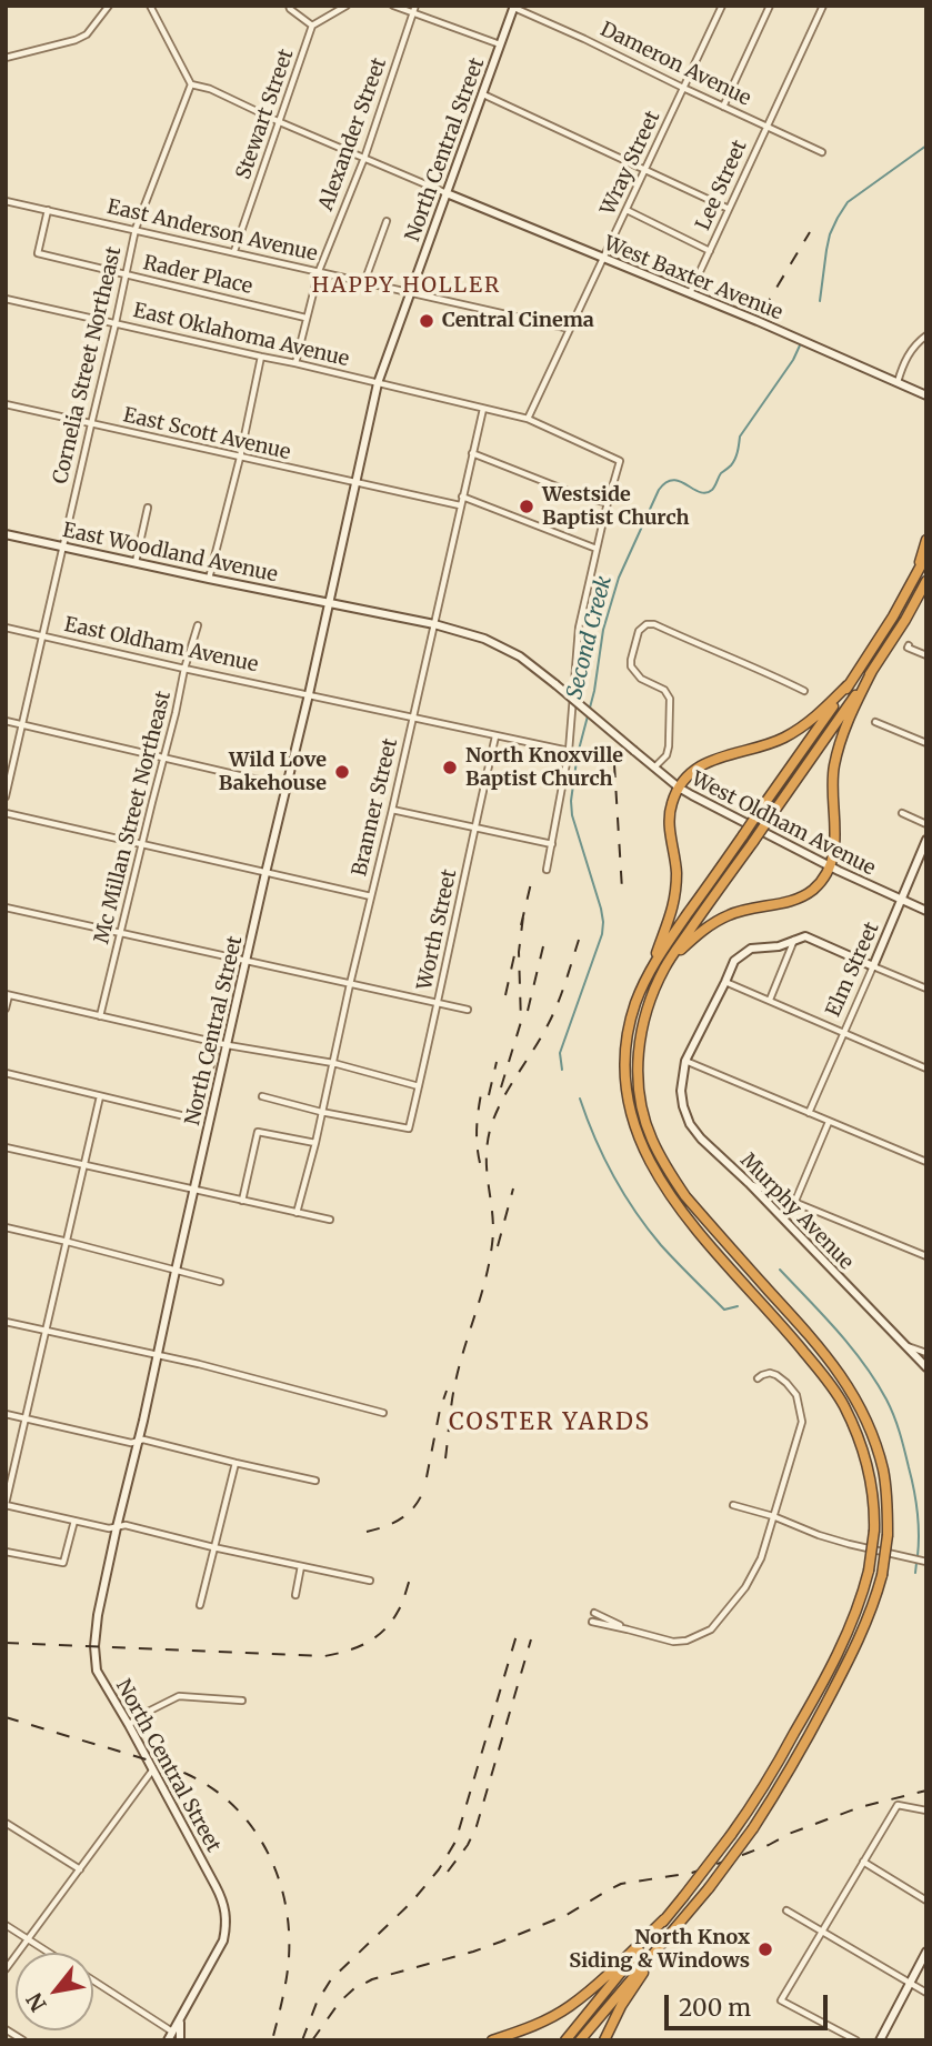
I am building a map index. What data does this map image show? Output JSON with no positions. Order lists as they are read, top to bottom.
{
  "streets": {
    "main road": [
      "North Central Street",
      "West Baxter Avenue",
      "East Woodland Avenue",
      "West Oldham Avenue",
      "Elm Street",
      "Murphy Avenue"
    ],
    "street": [
      "Dameron Avenue",
      "Stewart Street",
      "Alexander Street",
      "Wray Street",
      "Lee Street",
      "East Anderson Avenue",
      "Rader Place",
      "East Oklahoma Avenue",
      "Cornelia Street Northeast",
      "East Scott Avenue",
      "East Oldham Avenue",
      "Branner Street",
      "Mc Millan Street Northeast",
      "Worth Street"
    ]
  },
  "crossings": [
    ["Dameron Avenue", "North Central Street"],
    ["Dameron Avenue", "Wray Street"],
    ["Dameron Avenue", "Lee Street"],
    ["Stewart Street", "East Anderson Avenue"],
    ["Alexander Street", "East Anderson Avenue"],
    ["Alexander Street", "Rader Place"],
    ["Alexander Street", "East Oklahoma Avenue"],
    ["North Central Street", "East Anderson Avenue"],
    ["North Central Street", "West Baxter Avenue"],
    ["North Central Street", "East Oklahoma Avenue"],
    ["North Central Street", "East Scott Avenue"],
    ["North Central Street", "East Woodland Avenue"],
    ["North Central Street", "East Oldham Avenue"],
    ["Wray Street", "East Anderson Avenue"],
    ["Wray Street", "West Baxter Avenue"],
    ["Wray Street", "East Oklahoma Avenue"],
    ["Lee Street", "West Baxter Avenue"],
    ["East Anderson Avenue", "Rader Place"],
    ["East Anderson Avenue", "Cornelia Street Northeast"],
    ["Rader Place", "Cornelia Street Northeast"],
    ["East Oklahoma Avenue", "Cornelia Street Northeast"],
    ["East Oklahoma Avenue", "Branner Street"],
    ["Cornelia Street Northeast", "East Scott Avenue"],
    ["Cornelia Street Northeast", "East Woodland Avenue"],
    ["Cornelia Street Northeast", "East Oldham Avenue"],
    ["East Scott Avenue", "Branner Street"],
    ["East Woodland Avenue", "Branner Street"],
    ["East Woodland Avenue", "West Oldham Avenue"],
    ["East Oldham Avenue", "Mc Millan Street Northeast"],
    ["Branner Street", "West Oldham Avenue"],
    ["Branner Street", "Worth Street"],
    ["West Oldham Avenue", "Elm Street"]
  ],
  "districts": ["HAPPY HOLLER", "COSTER YARDS"],
  "water": ["Second Creek"],
  "places": [
    "Central Cinema",
    "Westside Baptist Church",
    "North Knoxville Baptist Church",
    "Wild Love Bakehouse",
    "North Knox Siding & Windows"
  ],
  "scale_bar": "200 m",
  "north": "bottom left"
}
